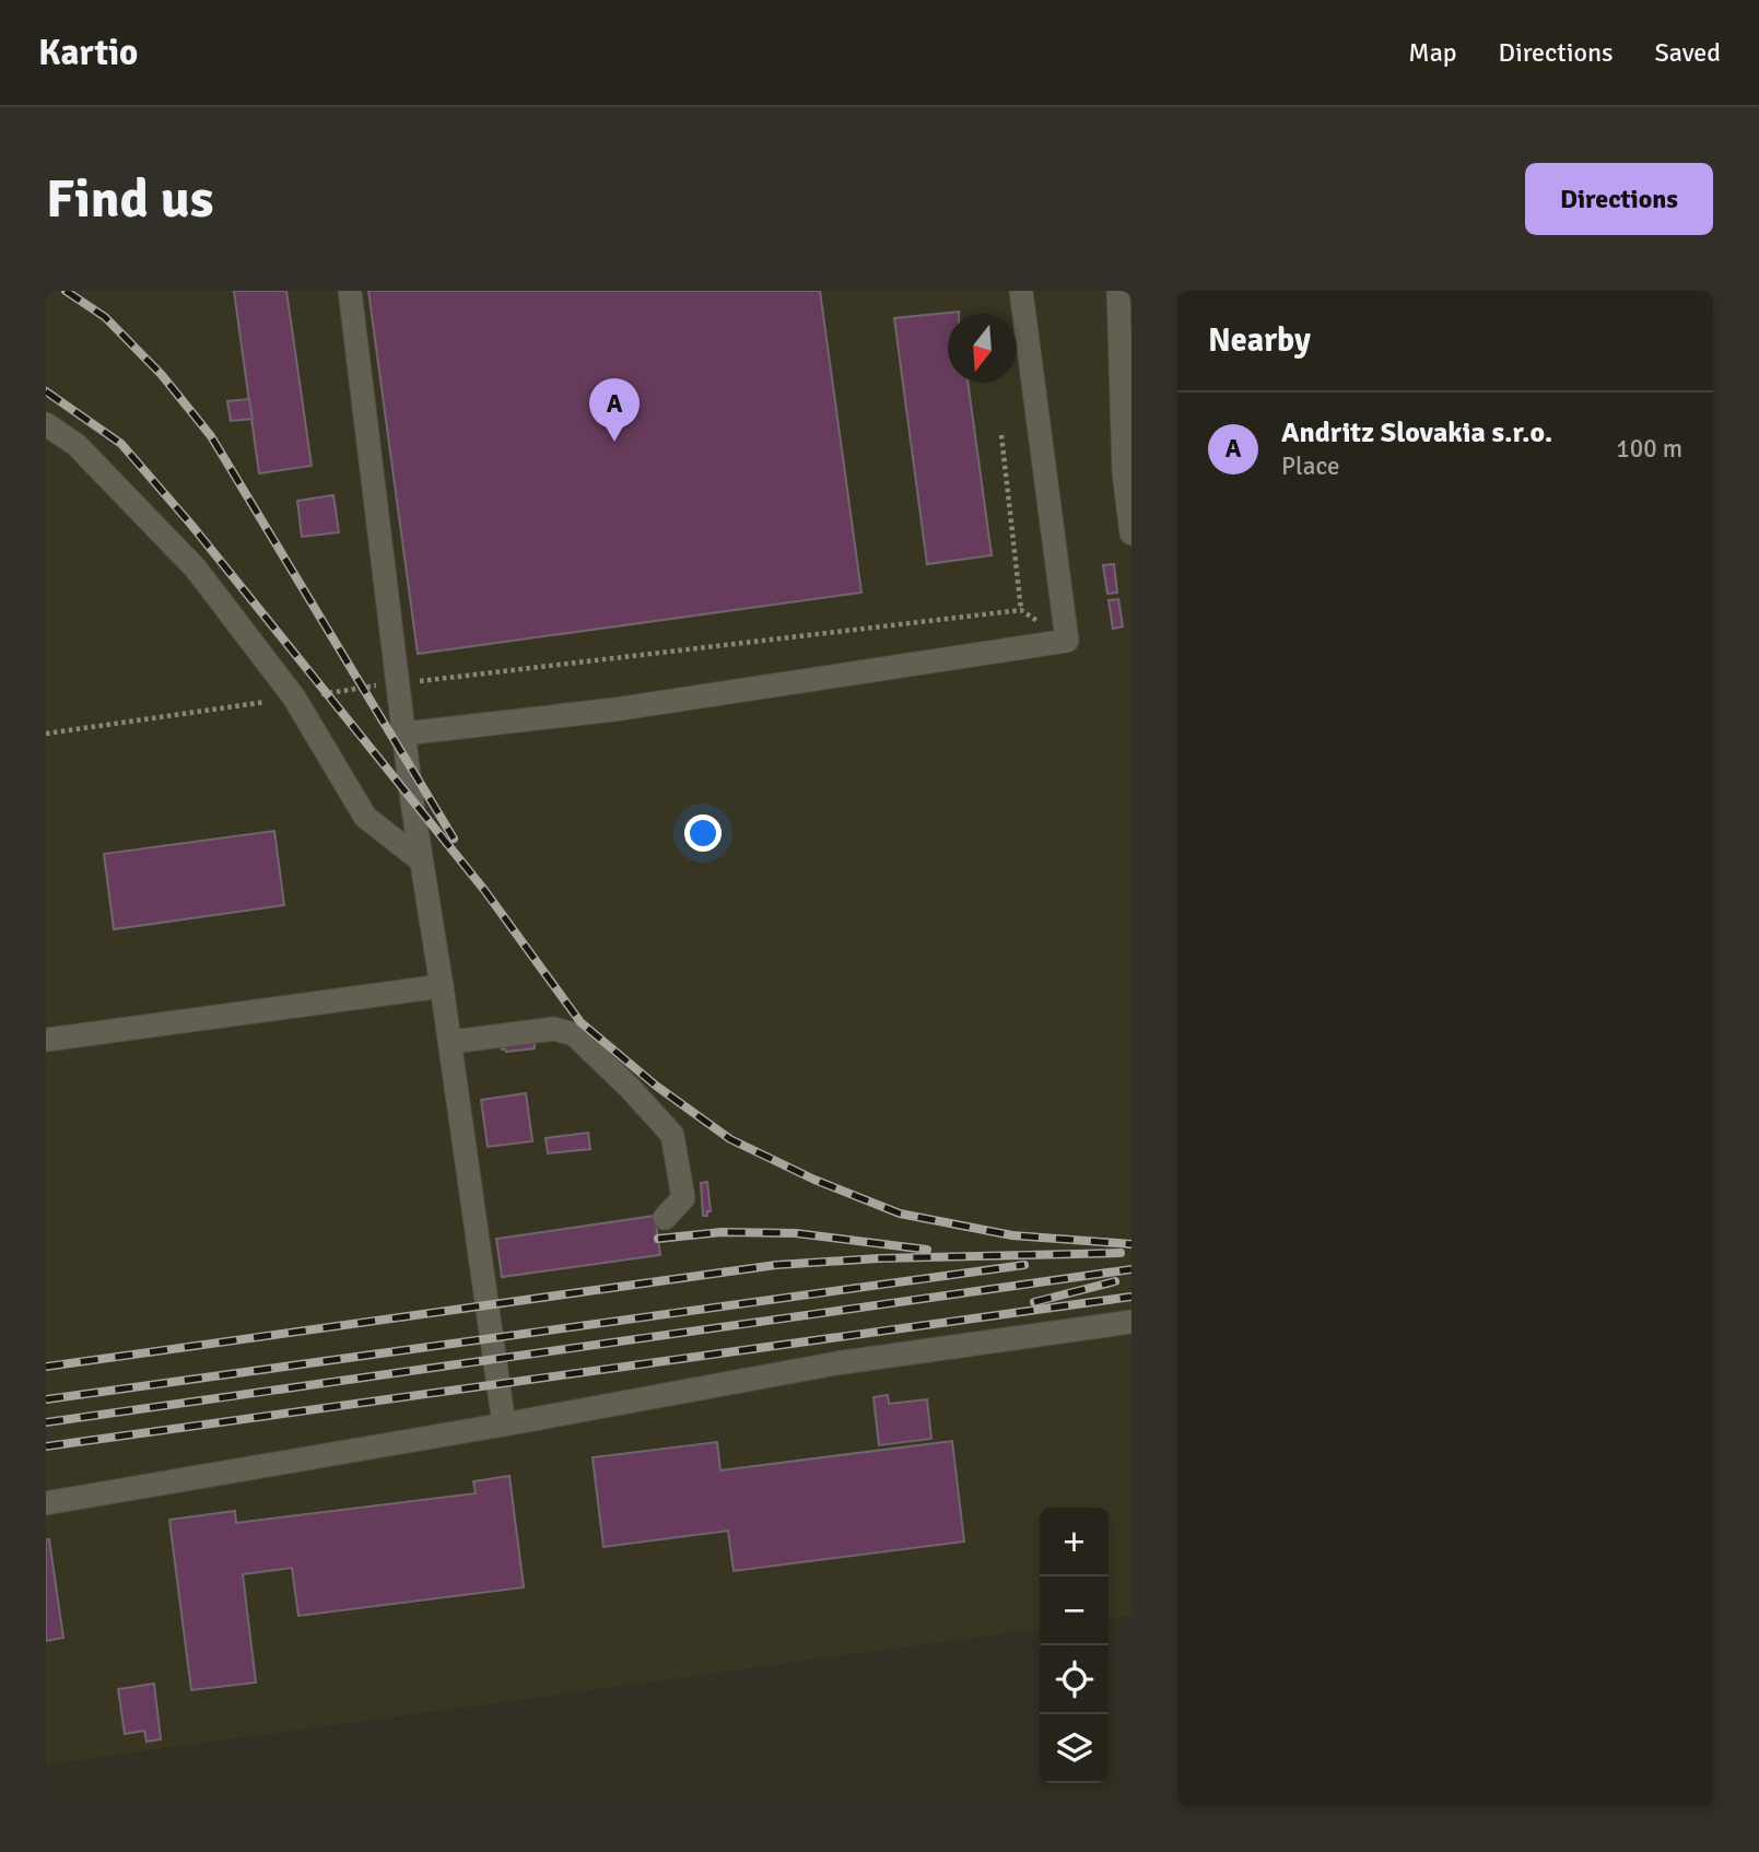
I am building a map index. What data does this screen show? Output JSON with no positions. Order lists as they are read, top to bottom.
{
  "north": "bottom",
  "page": {
    "header": "Kartio",
    "nav": ["Map", "Directions", "Saved"],
    "buttons": "Directions",
    "title": "Find us",
    "heading": "Nearby",
    "pins": "A",
    "list": [
      {
        "mark": "A",
        "name": "Andritz Slovakia s.r.o.",
        "note": "Place",
        "value": "100 m"
      }
    ],
    "map_buttons": ["+", "−"]
  }
}
